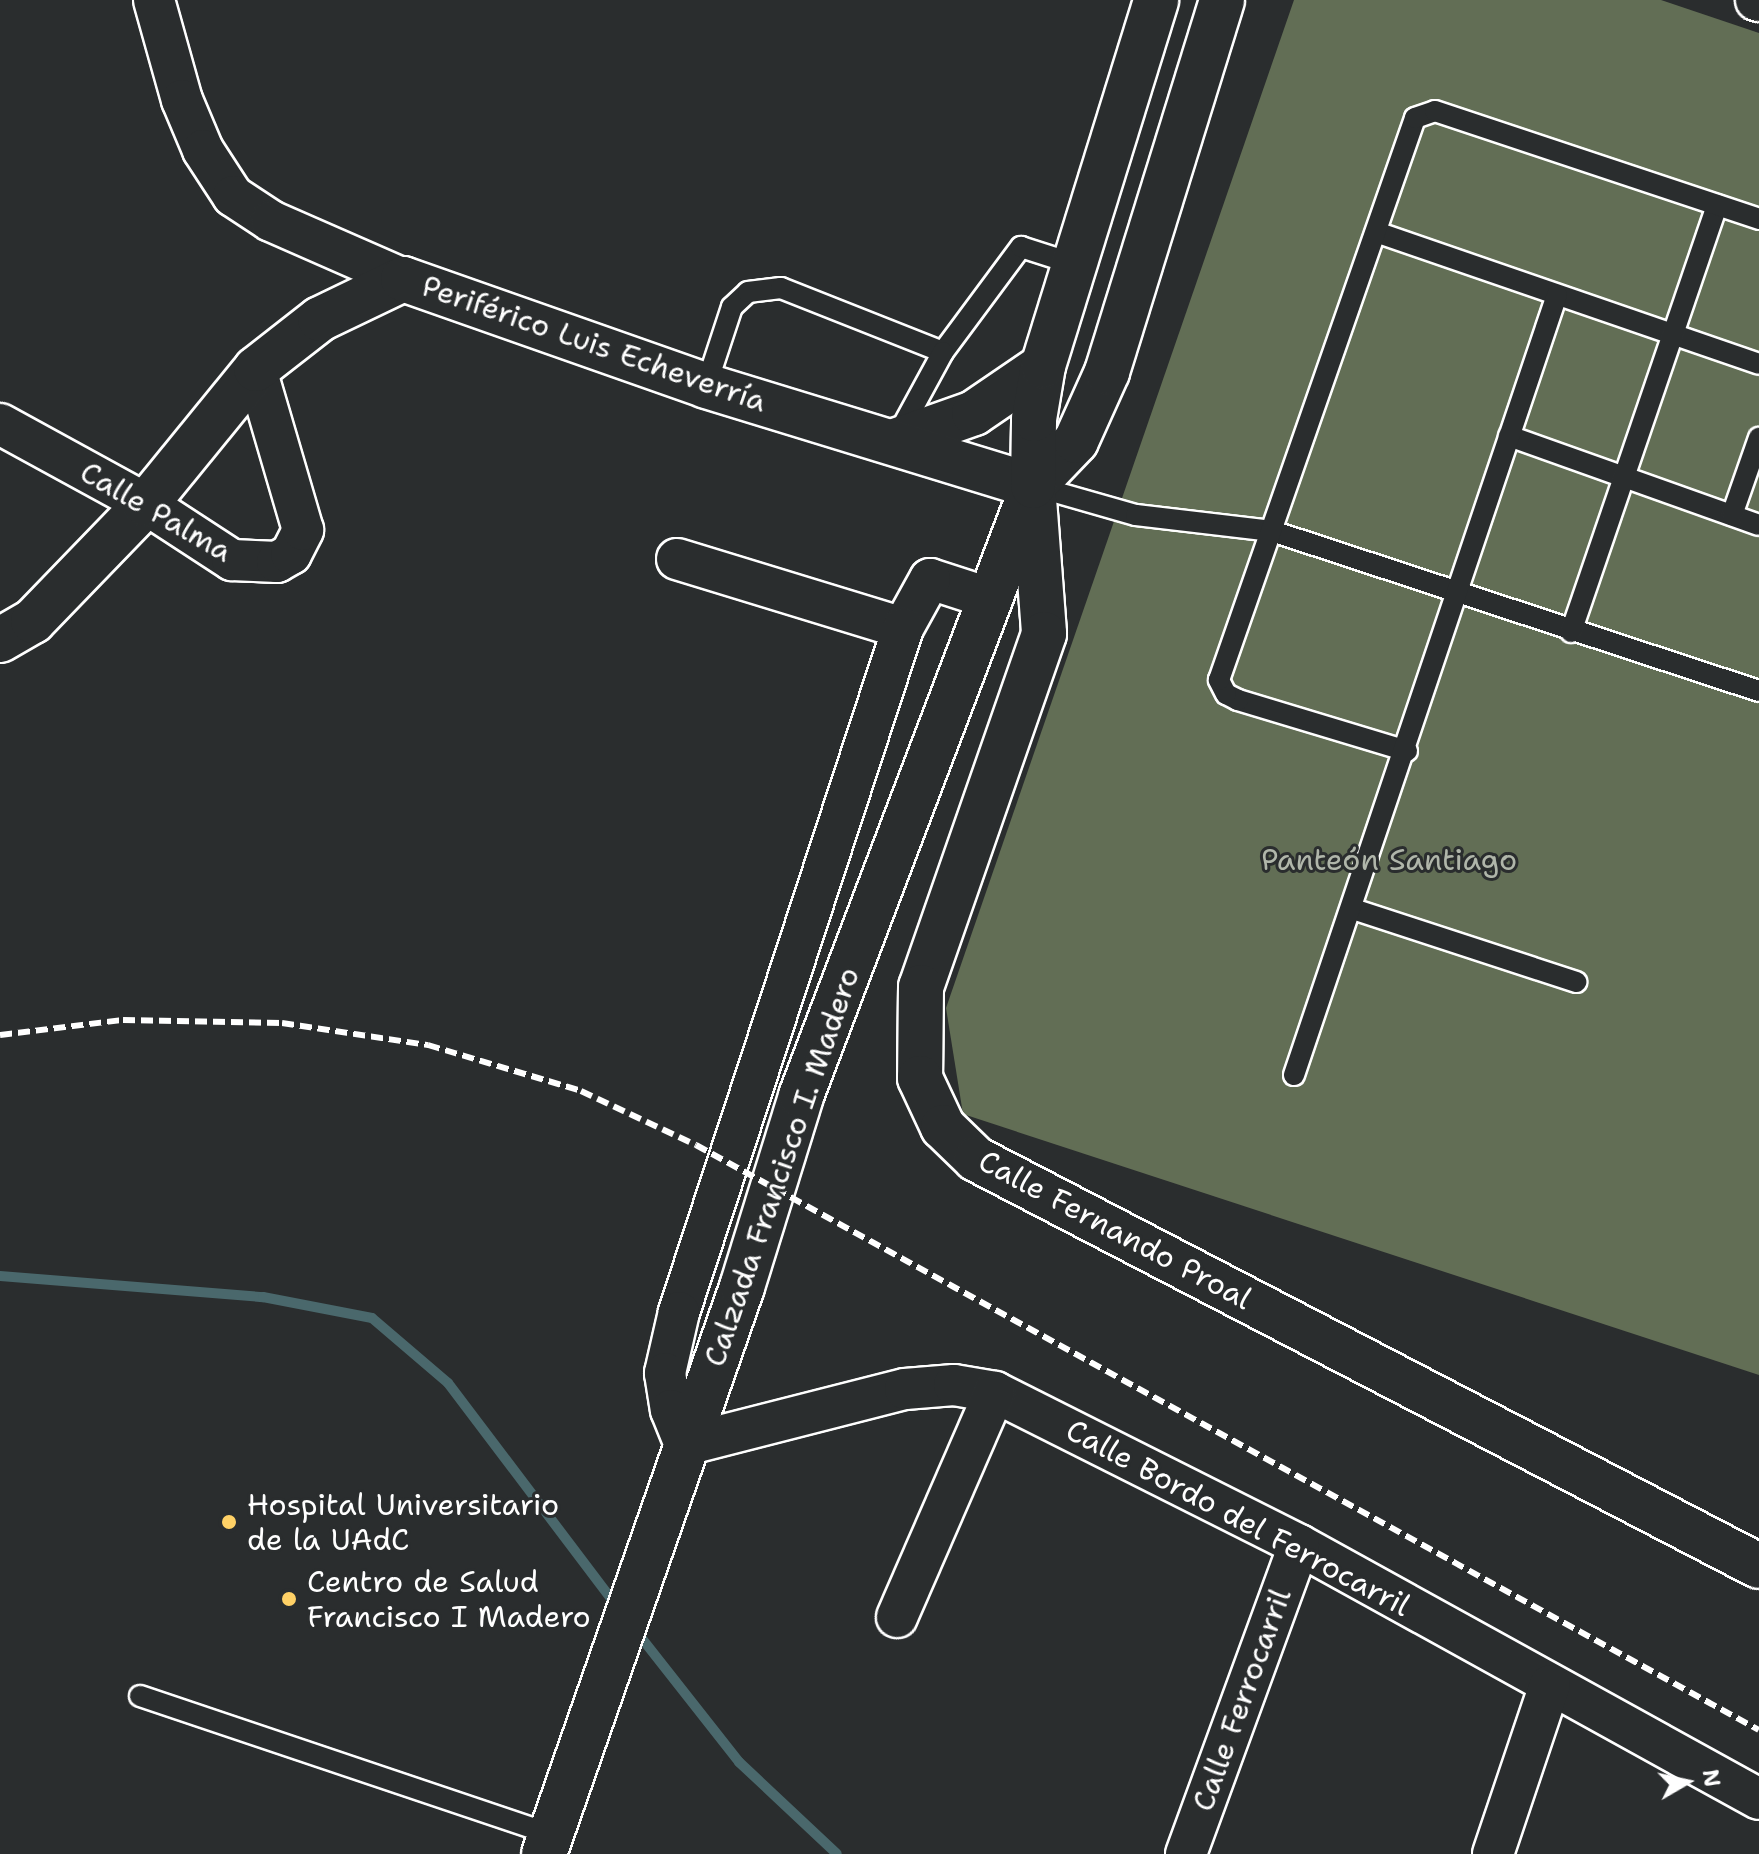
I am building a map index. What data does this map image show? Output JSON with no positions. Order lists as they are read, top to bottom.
{
  "streets": {
    "main road": ["Periférico Luis Echeverría", "Calzada Francisco I. Madero", "Calle Fernando Proal"],
    "street": ["Calle Palma", "Calle Bordo del Ferrocarril", "Calle Ferrocarril"]
  },
  "crossings": [
    ["Periférico Luis Echeverría", "Calle Palma"],
    ["Periférico Luis Echeverría", "Calzada Francisco I. Madero"],
    ["Periférico Luis Echeverría", "Calle Fernando Proal"],
    ["Calzada Francisco I. Madero", "Calle Fernando Proal"],
    ["Calzada Francisco I. Madero", "Calle Bordo del Ferrocarril"],
    ["Calle Bordo del Ferrocarril", "Calle Ferrocarril"]
  ],
  "parks": ["Panteón Santiago"],
  "places": ["Hospital Universitario de la UAdC", "Centro de Salud Francisco I Madero"],
  "north": "right"
}
